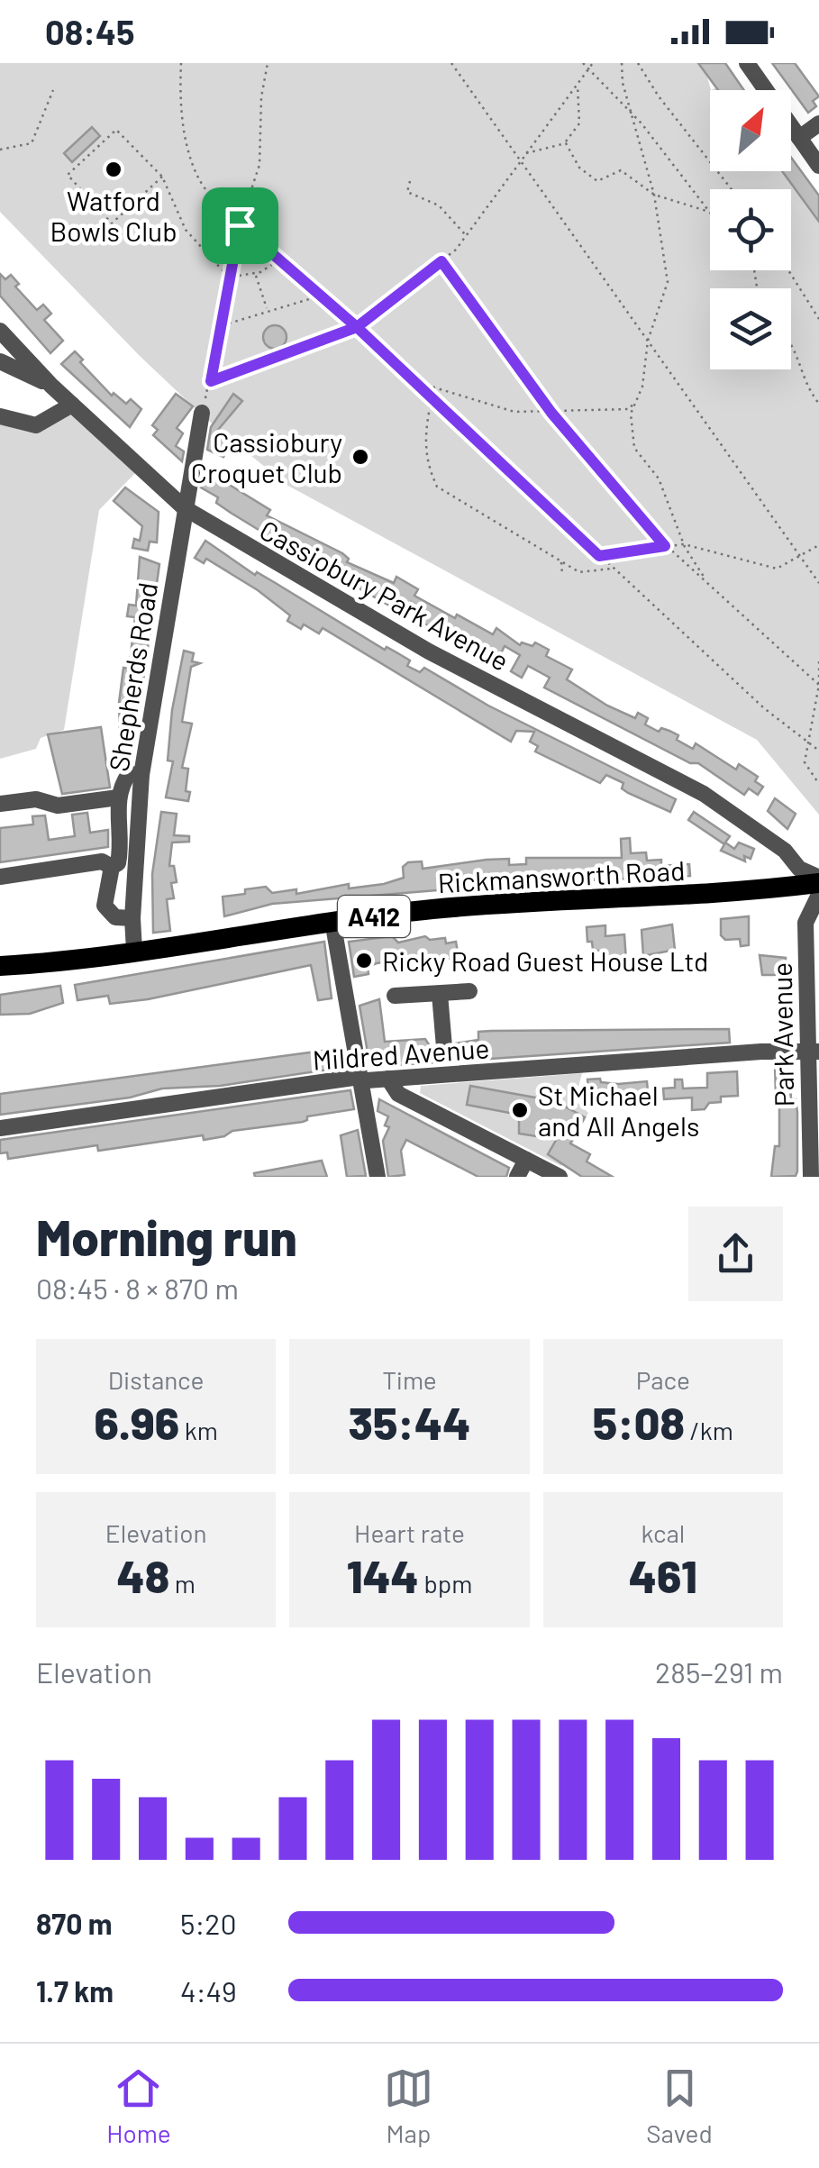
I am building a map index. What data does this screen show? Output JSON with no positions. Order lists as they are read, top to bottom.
{
  "streets": {
    "main road": ["Rickmansworth Road", "A412"],
    "street": [
      "Cassiobury Park Avenue",
      "Shepherds Road",
      "Park Avenue",
      "Mildred Avenue"
    ]
  },
  "crossings": [
    ["Cassiobury Park Avenue", "Shepherds Road"],
    ["Cassiobury Park Avenue", "Rickmansworth Road"],
    ["Cassiobury Park Avenue", "Park Avenue"],
    ["Shepherds Road", "Rickmansworth Road"],
    ["Rickmansworth Road", "Park Avenue"],
    ["Park Avenue", "Mildred Avenue"]
  ],
  "places": [
    "Watford Bowls Club",
    "Cassiobury Croquet Club",
    "Ricky Road Guest House Ltd",
    "St Michael and All Angels"
  ],
  "north": "top right",
  "page": {
    "status": "08:45",
    "heading": ["Morning run", "08:45 · 8 × 870 m"],
    "stats": [
      ["Distance", "6.96 km"],
      ["Time", "35:44"],
      ["Pace", "5:08 /km"],
      ["Elevation", "48 m"],
      ["Heart rate", "144 bpm"],
      ["kcal", "461"]
    ],
    "chart": ["Elevation", "285–291 m"],
    "list": [
      {
        "name": "870 m",
        "note": "5:20"
      },
      {
        "name": "1.7 km",
        "note": "4:49"
      }
    ],
    "tabs": ["Home", "Map", "Saved"]
  }
}
